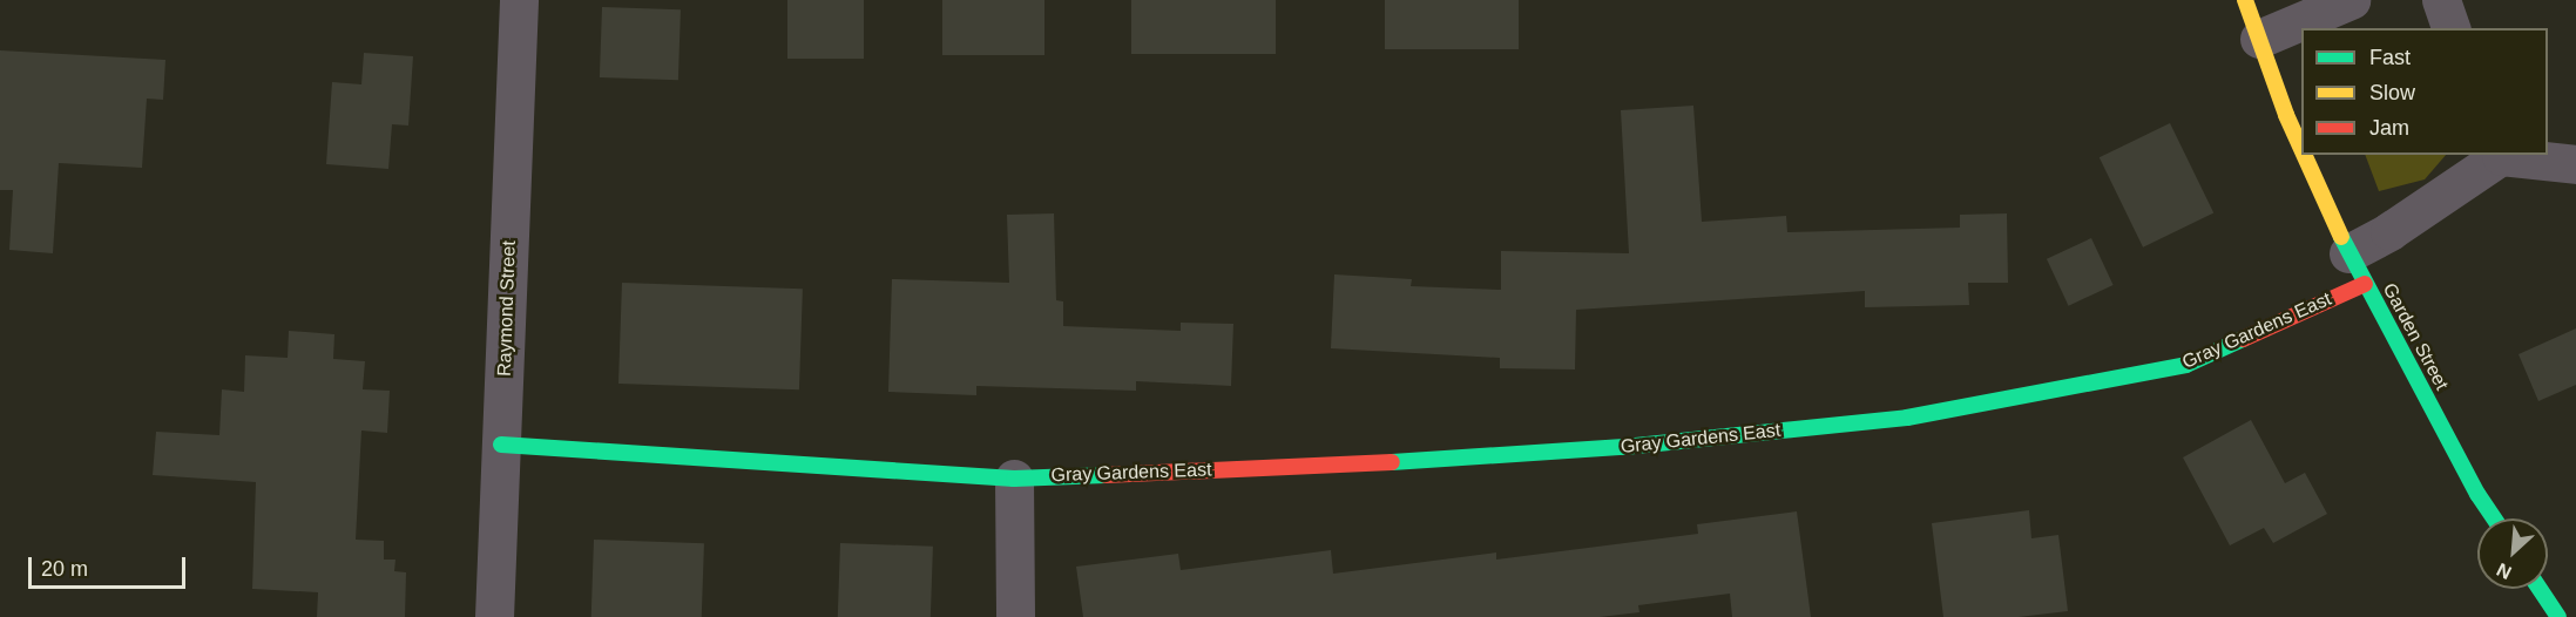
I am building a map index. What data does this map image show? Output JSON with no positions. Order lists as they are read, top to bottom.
{
  "streets": {
    "street": ["Raymond Street", "Gray Gardens East", "Garden Street"]
  },
  "crossings": [
    ["Raymond Street", "Gray Gardens East"],
    ["Gray Gardens East", "Garden Street"]
  ],
  "legend": ["Fast", "Slow", "Jam"],
  "scale_bar": "20 m",
  "north": "bottom left"
}
